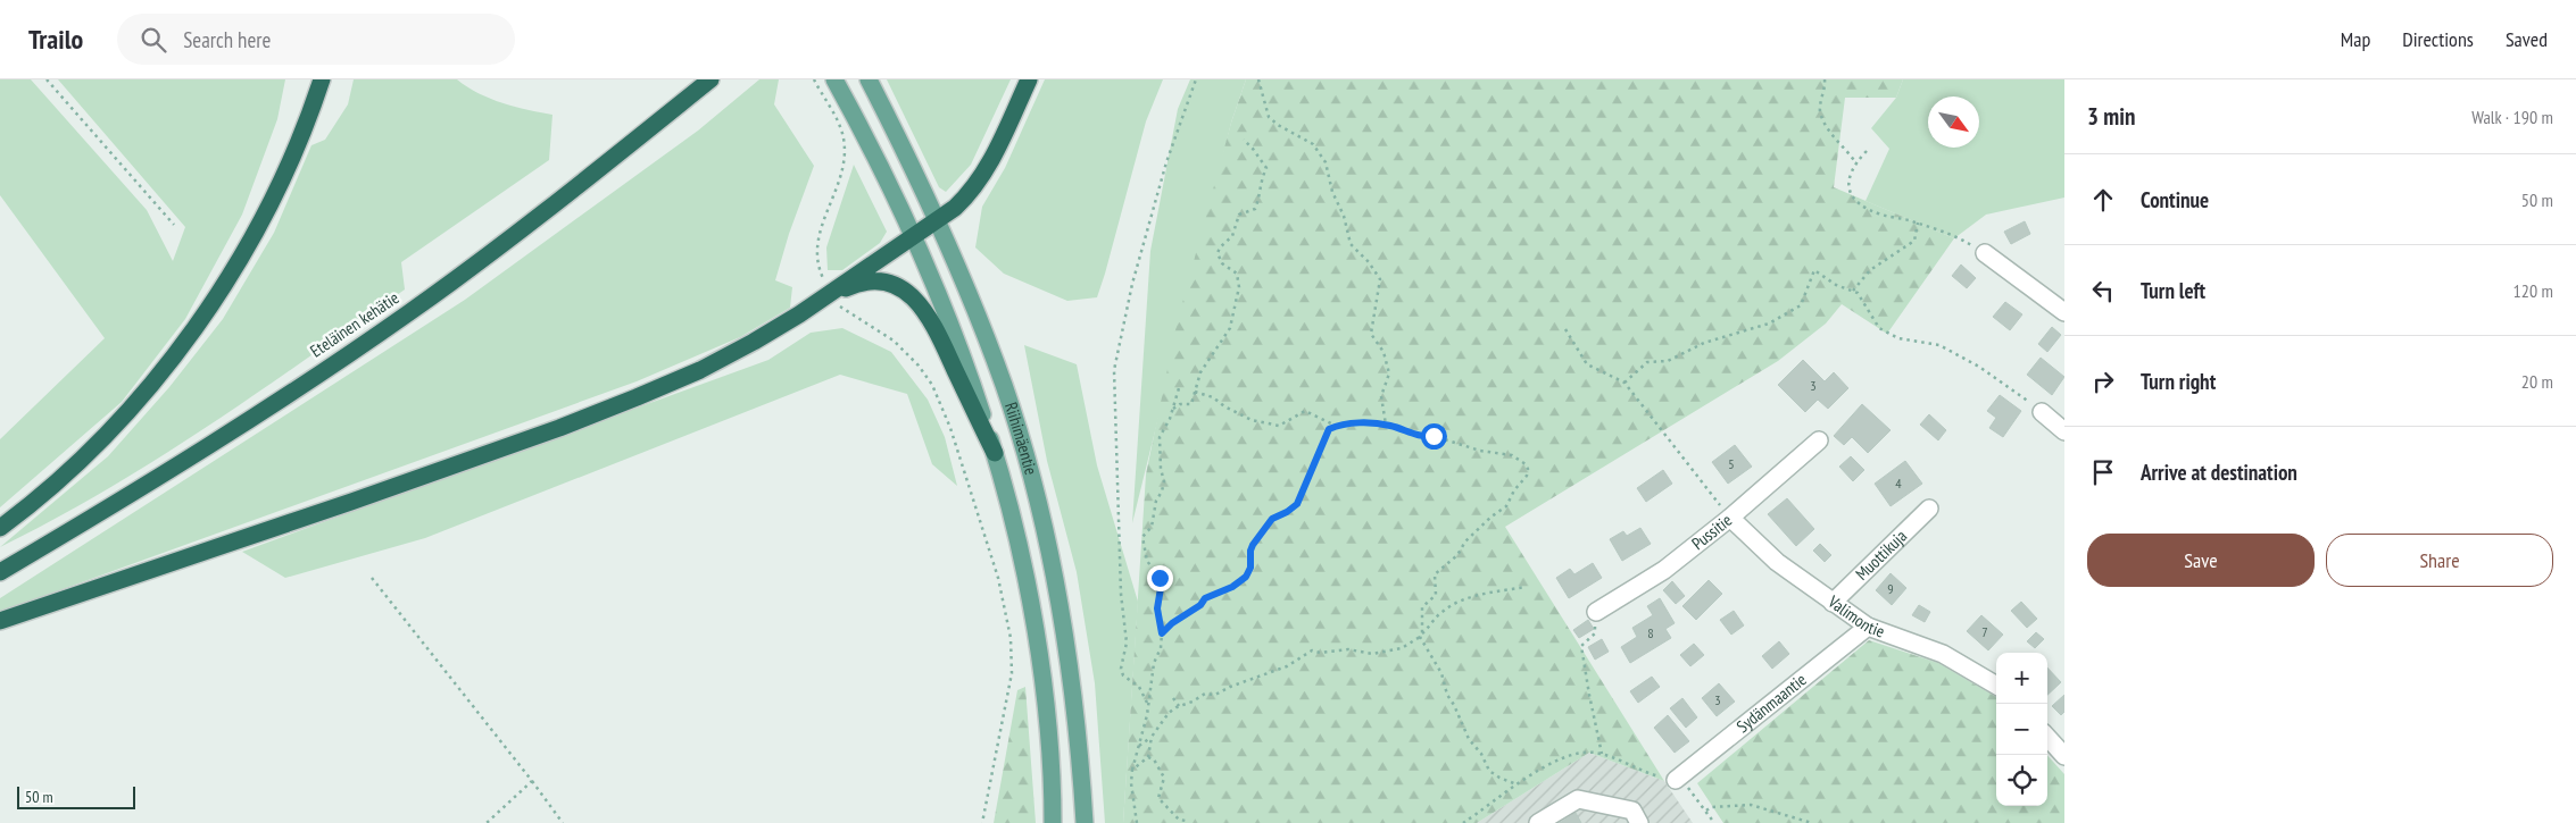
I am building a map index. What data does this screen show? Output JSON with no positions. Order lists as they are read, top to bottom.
{
  "streets": {
    "highway": ["Eteläinen kehätie"],
    "main road": ["Riihimäentie"],
    "street": [
      "Pussitie",
      "Muottikuja",
      "Valimontie",
      "Sydänmaantie"
    ]
  },
  "crossings": [
    ["Pussitie", "Valimontie"],
    ["Muottikuja", "Valimontie"],
    ["Valimontie", "Sydänmaantie"]
  ],
  "house_numbers": [
    "3",
    "5",
    "4",
    "9",
    "7",
    "8",
    "3"
  ],
  "scale_bar": "50 m",
  "north": "bottom right",
  "page": {
    "header": "Trailo",
    "search": "Search here",
    "nav": ["Map", "Directions", "Saved"],
    "heading": ["3 min", "Walk · 190 m"],
    "list": [
      ["Continue", "50 m"],
      ["Turn left", "120 m"],
      ["Turn right", "20 m"],
      "Arrive at destination"
    ],
    "buttons": ["Save", "Share"],
    "map_buttons": ["+", "−"],
    "scale": "50 m"
  }
}
